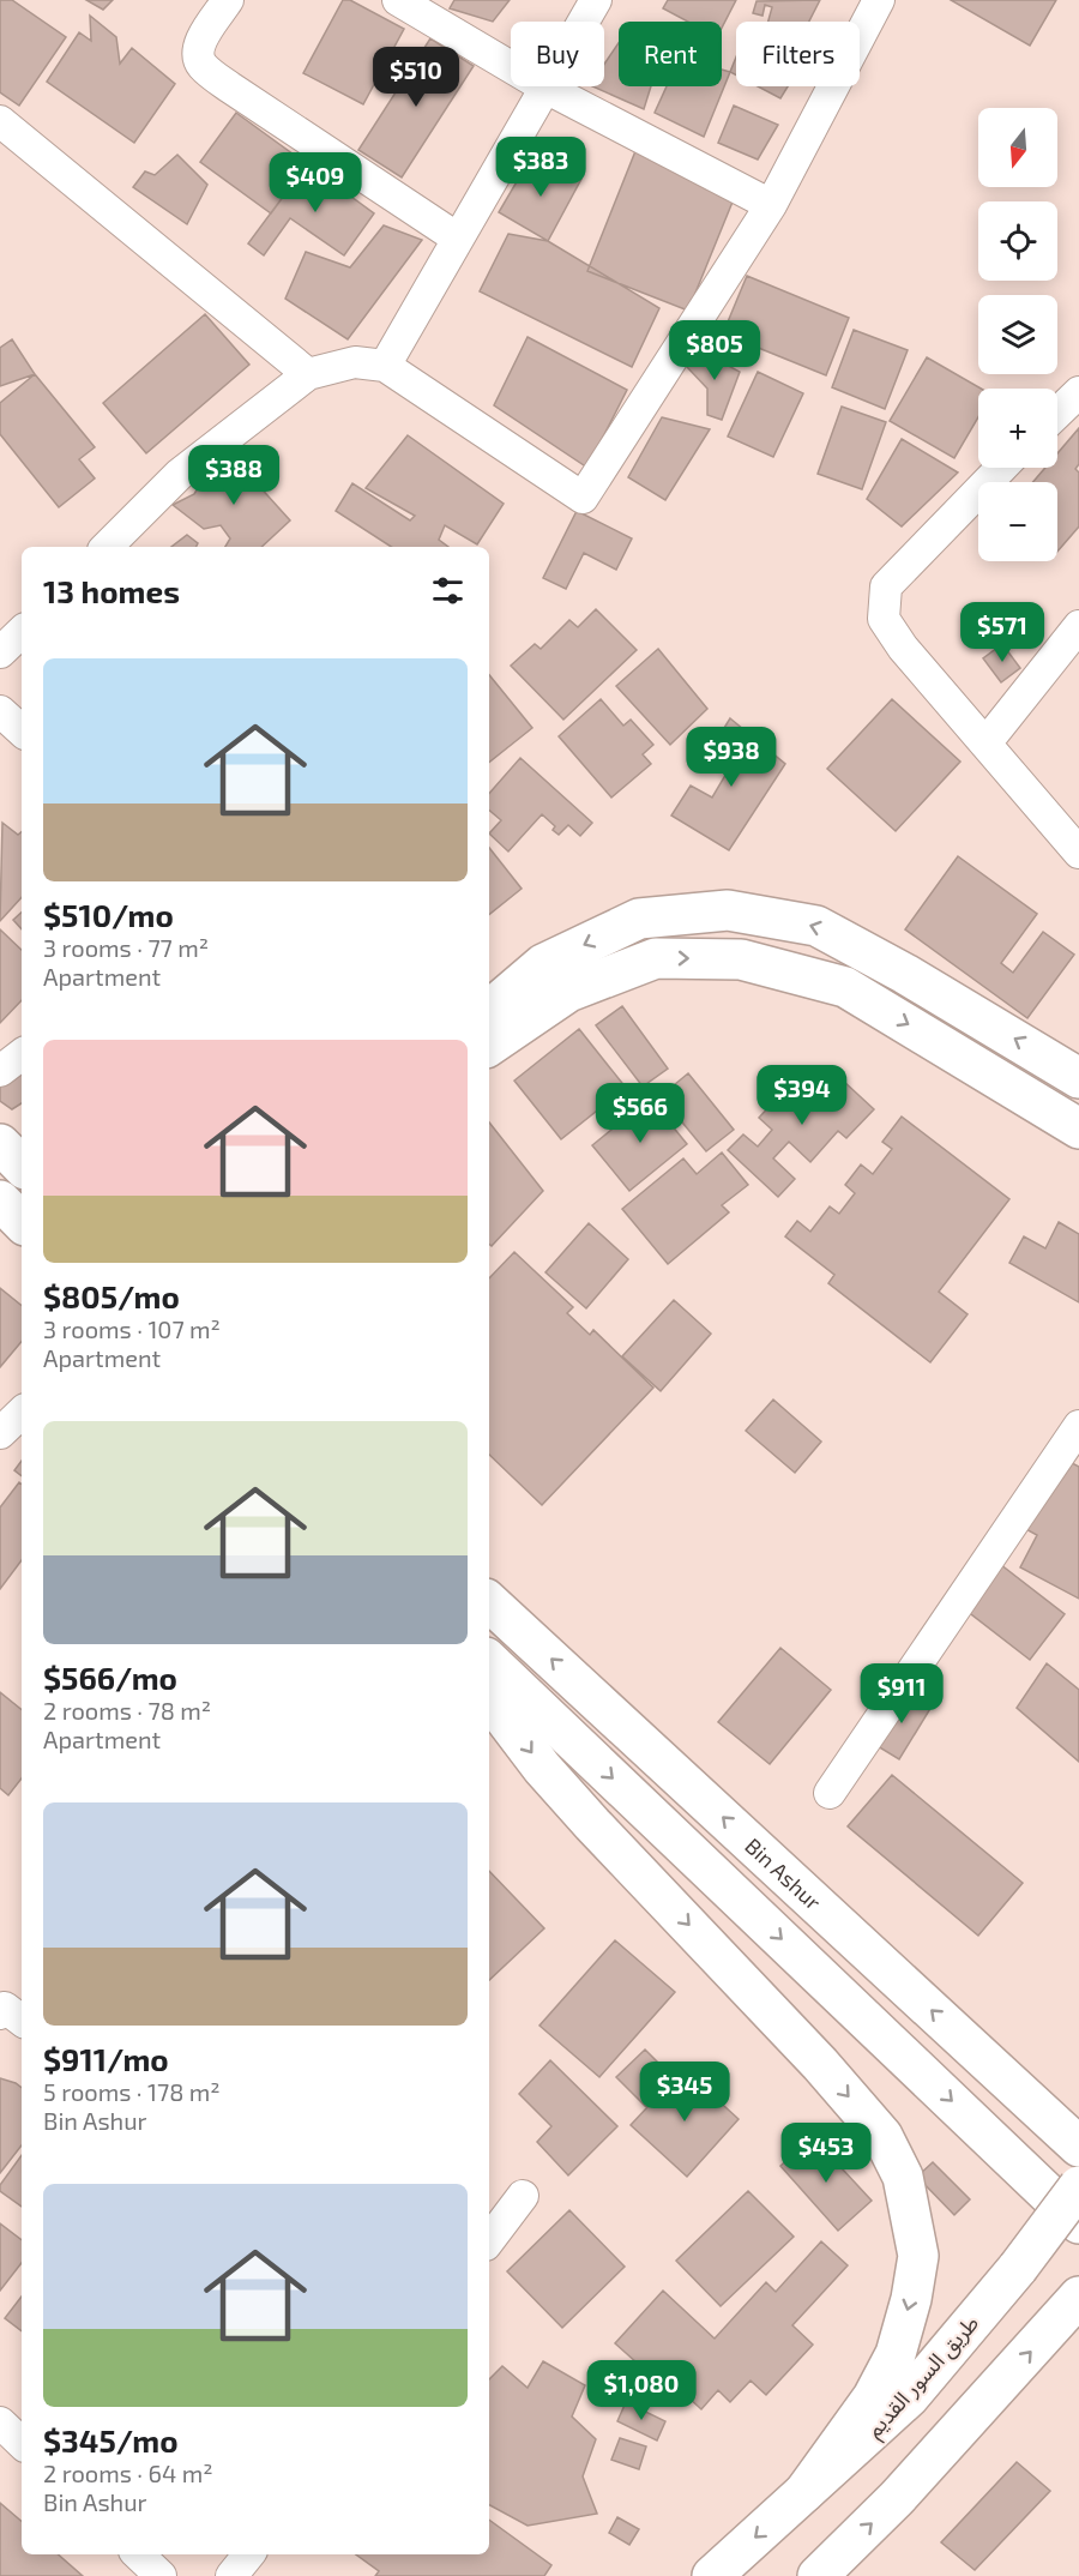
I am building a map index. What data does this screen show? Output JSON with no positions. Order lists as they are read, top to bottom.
{
  "streets": {
    "main road": ["Bin Ashur", "طريق السور القديم"]
  },
  "north": "bottom",
  "page": {
    "chip": ["Buy", "Rent", "Filters"],
    "price": [
      "$510",
      "$383",
      "$409",
      "$805",
      "$388",
      "$571",
      "$938",
      "$394",
      "$566",
      "$911",
      "$345",
      "$453",
      "$1,080"
    ],
    "map_buttons": ["+", "−"],
    "heading": "13 homes",
    "list": [
      {
        "name": "$510/mo",
        "note": "3 rooms · 77 m² · Apartment"
      },
      {
        "name": "$805/mo",
        "note": "3 rooms · 107 m² · Apartment"
      },
      {
        "name": "$566/mo",
        "note": "2 rooms · 78 m² · Apartment"
      },
      {
        "name": "$911/mo",
        "note": "5 rooms · 178 m² · Bin Ashur"
      },
      {
        "name": "$345/mo",
        "note": "2 rooms · 64 m² · Bin Ashur"
      }
    ]
  }
}
